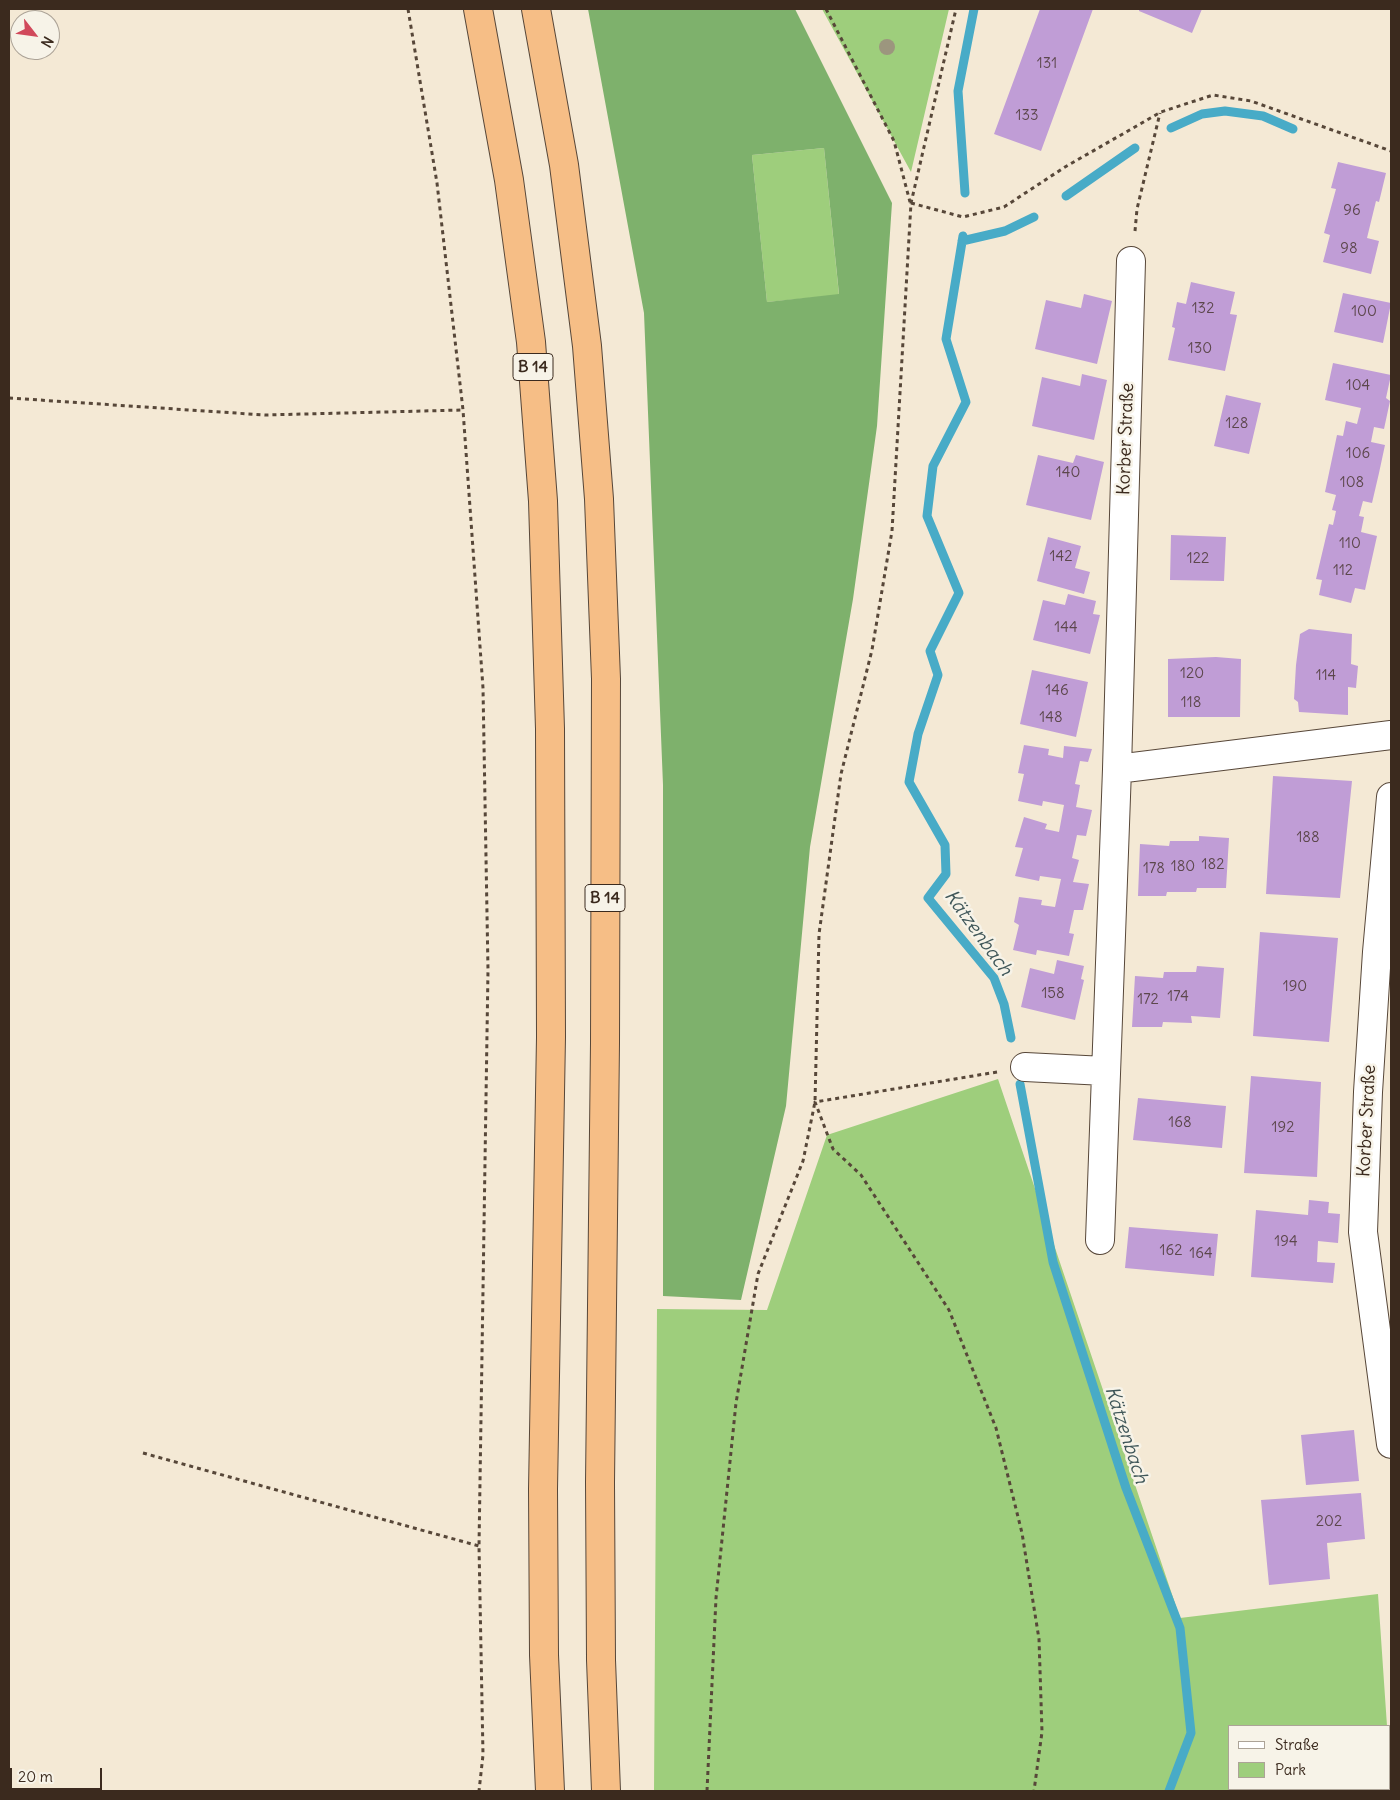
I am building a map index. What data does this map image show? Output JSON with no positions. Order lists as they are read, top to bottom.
{
  "streets": {
    "highway": ["B 14"],
    "street": ["Korber Straße"]
  },
  "water": ["Kätzenbach"],
  "house_numbers": [
    "131",
    "133",
    "96",
    "98",
    "132",
    "100",
    "130",
    "104",
    "128",
    "106",
    "140",
    "108",
    "110",
    "142",
    "122",
    "112",
    "144",
    "120",
    "114",
    "146",
    "118",
    "148",
    "188",
    "182",
    "180",
    "178",
    "190",
    "158",
    "174",
    "172",
    "168",
    "192",
    "194",
    "162",
    "164",
    "202"
  ],
  "legend": ["Straße", "Park"],
  "scale_bar": "20 m",
  "north": "bottom right"
}
